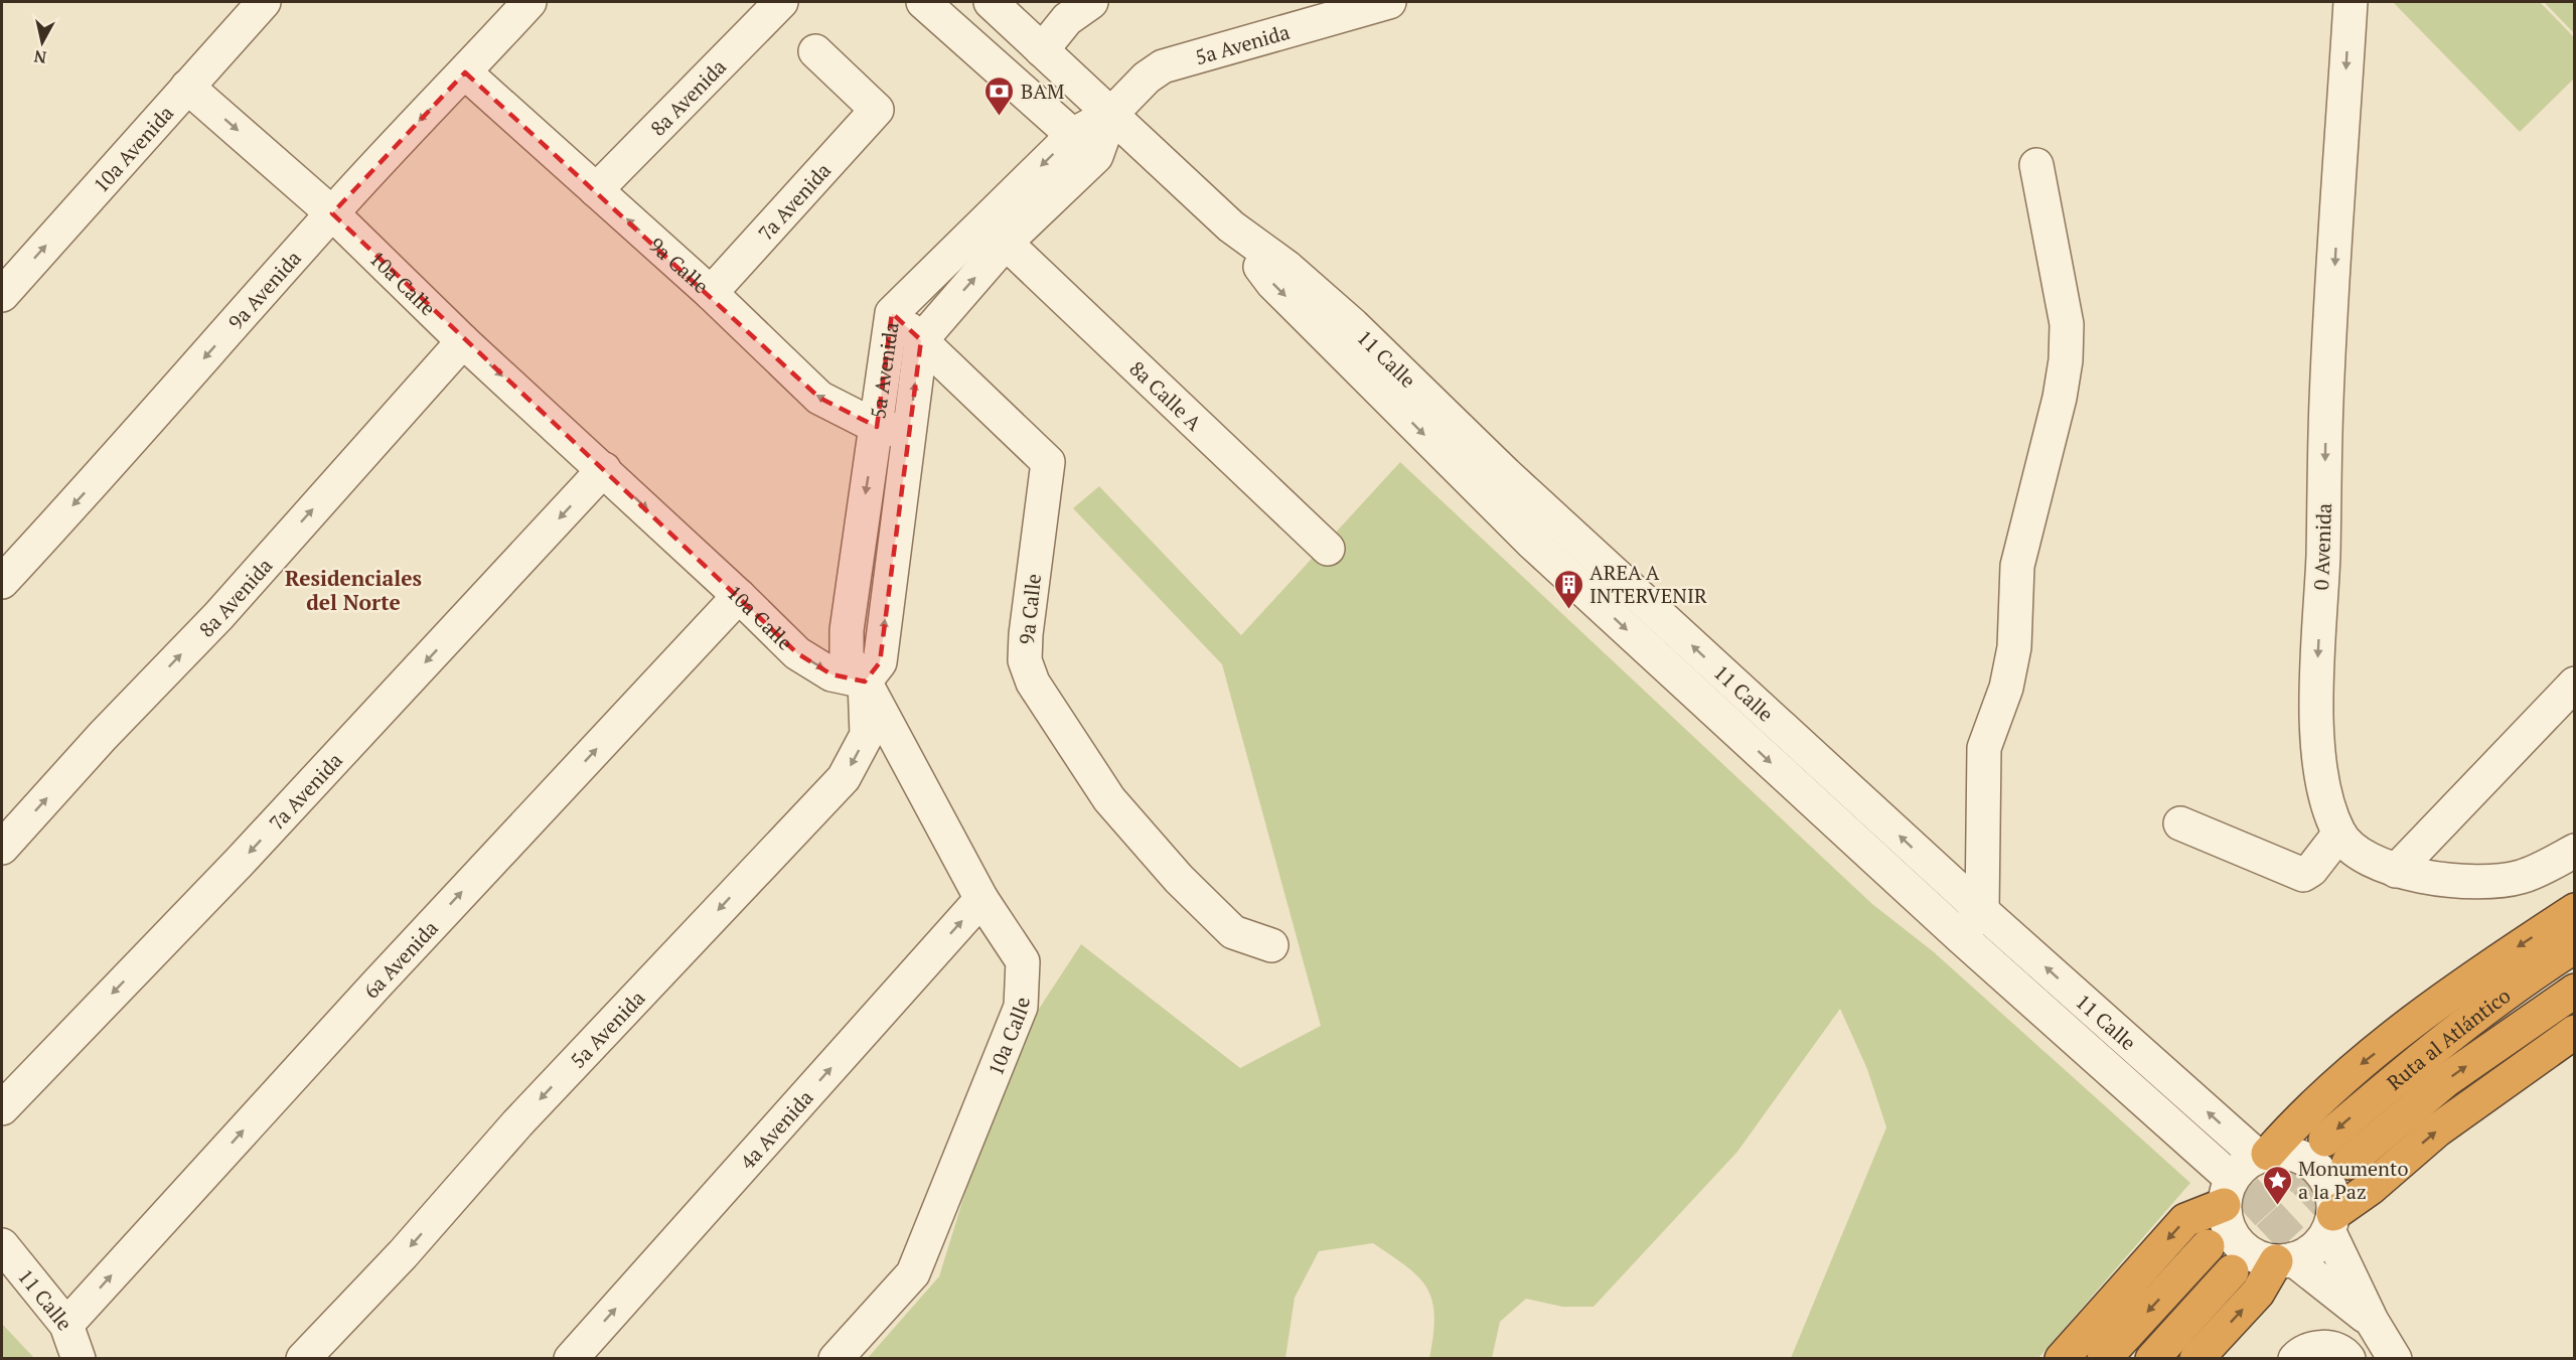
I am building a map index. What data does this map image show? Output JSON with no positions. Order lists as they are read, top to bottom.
{
  "streets": {
    "highway": ["Ruta al Atlántico"],
    "street": [
      "5a Avenida",
      "8a Avenida",
      "10a Avenida",
      "7a Avenida",
      "9a Calle",
      "10a Calle",
      "9a Avenida",
      "11 Calle",
      "8a Calle A",
      "0 Avenida",
      "6a Avenida",
      "4a Avenida"
    ]
  },
  "crossings": [
    ["5a Avenida", "9a Calle"],
    ["5a Avenida", "10a Calle"],
    ["5a Avenida", "11 Calle"],
    ["5a Avenida", "8a Calle A"],
    ["8a Avenida", "9a Calle"],
    ["8a Avenida", "10a Calle"],
    ["10a Avenida", "10a Calle"],
    ["7a Avenida", "9a Calle"],
    ["7a Avenida", "10a Calle"],
    ["9a Calle", "9a Avenida"],
    ["10a Calle", "9a Avenida"],
    ["10a Calle", "6a Avenida"],
    ["10a Calle", "4a Avenida"],
    ["11 Calle", "6a Avenida"]
  ],
  "one_way": [
    "8a Avenida",
    "10a Avenida",
    "7a Avenida",
    "10a Calle",
    "9a Avenida",
    "6a Avenida",
    "4a Avenida"
  ],
  "districts": ["Residenciales del Norte"],
  "places": {
    "bank": ["BAM"],
    "building": ["AREA A INTERVENIR"],
    "place": ["Monumento a la Paz"]
  },
  "north": "bottom"
}
